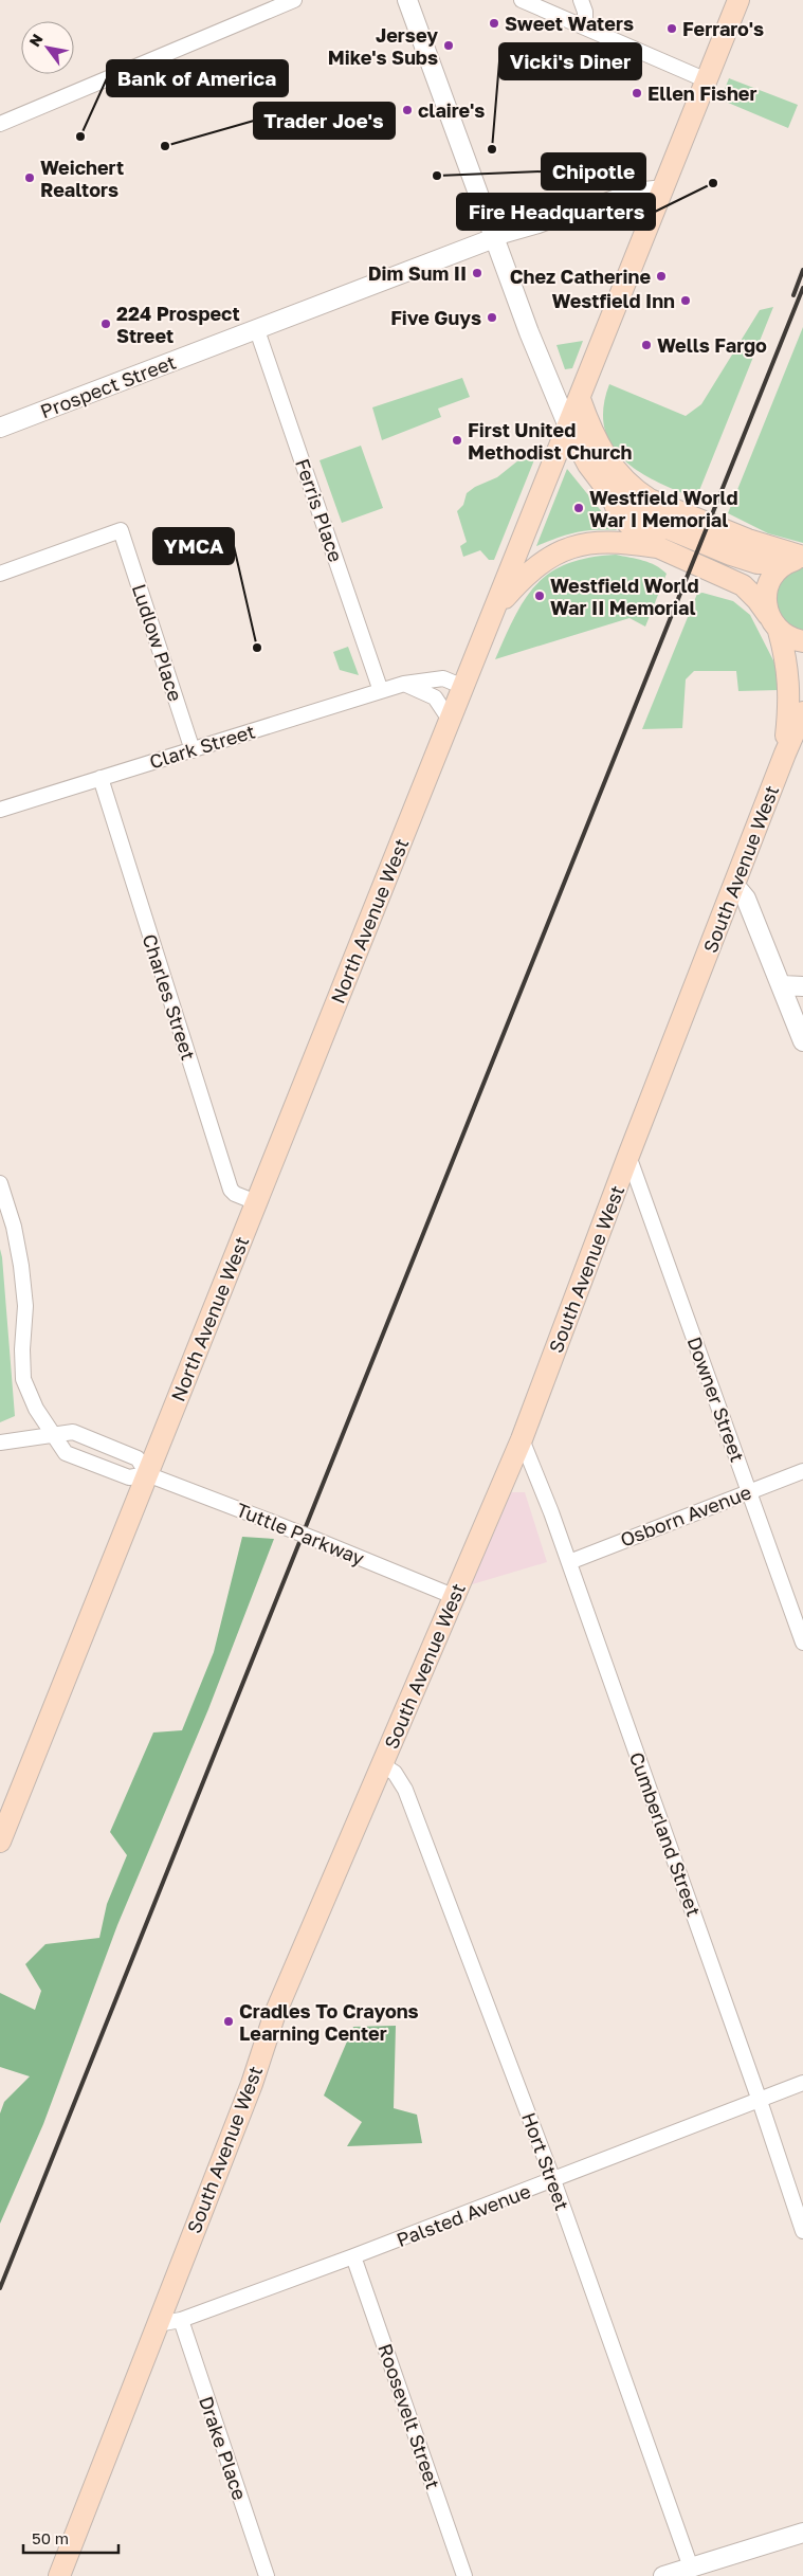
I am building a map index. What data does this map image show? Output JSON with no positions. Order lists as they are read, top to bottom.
{
  "streets": {
    "main road": ["South Avenue West", "North Avenue West"],
    "street": [
      "Prospect Street",
      "Ferris Place",
      "Ludlow Place",
      "Clark Street",
      "Charles Street",
      "Downer Street",
      "Osborn Avenue",
      "Tuttle Parkway",
      "Cumberland Street",
      "Hort Street",
      "Palsted Avenue",
      "Roosevelt Street",
      "Drake Place"
    ]
  },
  "crossings": [
    ["Prospect Street", "Ferris Place"],
    ["Prospect Street", "North Avenue West"],
    ["Ferris Place", "Clark Street"],
    ["Ludlow Place", "Clark Street"],
    ["Clark Street", "North Avenue West"],
    ["Clark Street", "Charles Street"],
    ["South Avenue West", "Downer Street"],
    ["South Avenue West", "Tuttle Parkway"],
    ["South Avenue West", "Cumberland Street"],
    ["South Avenue West", "Hort Street"],
    ["South Avenue West", "Palsted Avenue"],
    ["North Avenue West", "Charles Street"],
    ["North Avenue West", "Tuttle Parkway"],
    ["Downer Street", "Osborn Avenue"],
    ["Osborn Avenue", "Cumberland Street"],
    ["Cumberland Street", "Palsted Avenue"],
    ["Hort Street", "Palsted Avenue"],
    ["Palsted Avenue", "Roosevelt Street"],
    ["Palsted Avenue", "Drake Place"]
  ],
  "places": [
    "Sweet Waters",
    "Ferraro's",
    "Jersey Mike's Subs",
    "Ellen Fisher",
    "claire's",
    "Bank of America",
    "Trader Joe's",
    "Vicki's Diner",
    "Chipotle",
    "Weichert Realtors",
    "Fire Headquarters",
    "Dim Sum II",
    "Chez Catherine",
    "Westfield Inn",
    "Five Guys",
    "224 Prospect Street",
    "Wells Fargo",
    "First United Methodist Church",
    "Westfield World War I Memorial",
    "Westfield World War II Memorial",
    "YMCA",
    "Cradles To Crayons Learning Center"
  ],
  "scale_bar": "50 m",
  "north": "top left"
}
